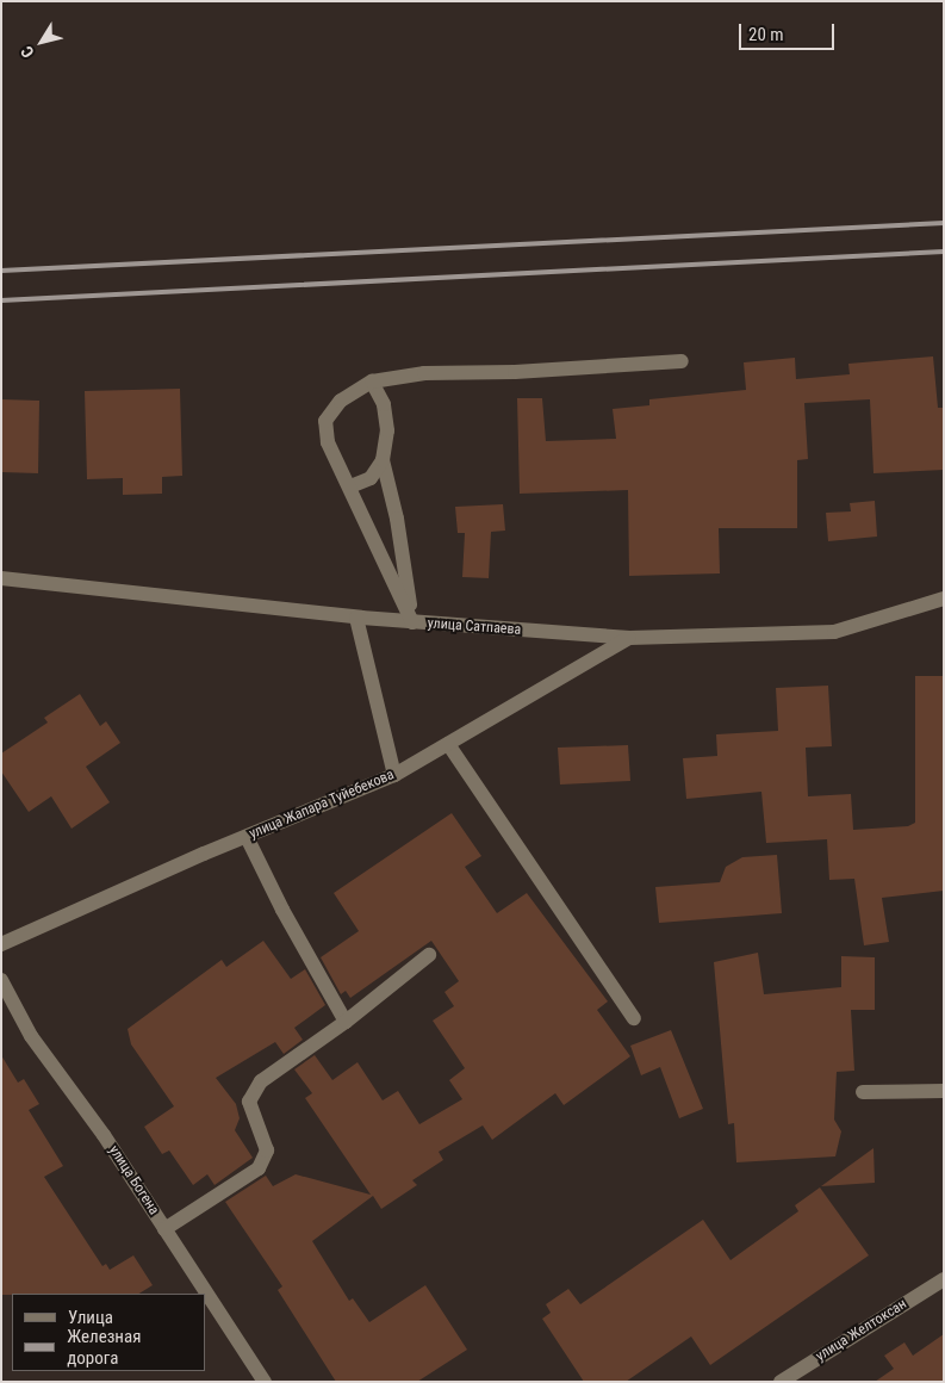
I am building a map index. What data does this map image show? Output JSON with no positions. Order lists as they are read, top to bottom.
{
  "streets": {
    "street": [
      "улица Сатпаева",
      "улица Жапара Туйебекова",
      "улица Богена",
      "улица Желтоксан"
    ]
  },
  "crossings": [
    ["улица Сатпаева", "улица Жапара Туйебекова"]
  ],
  "legend": ["Улица", "Железная дорога"],
  "scale_bar": "20 m",
  "north": "bottom left"
}
